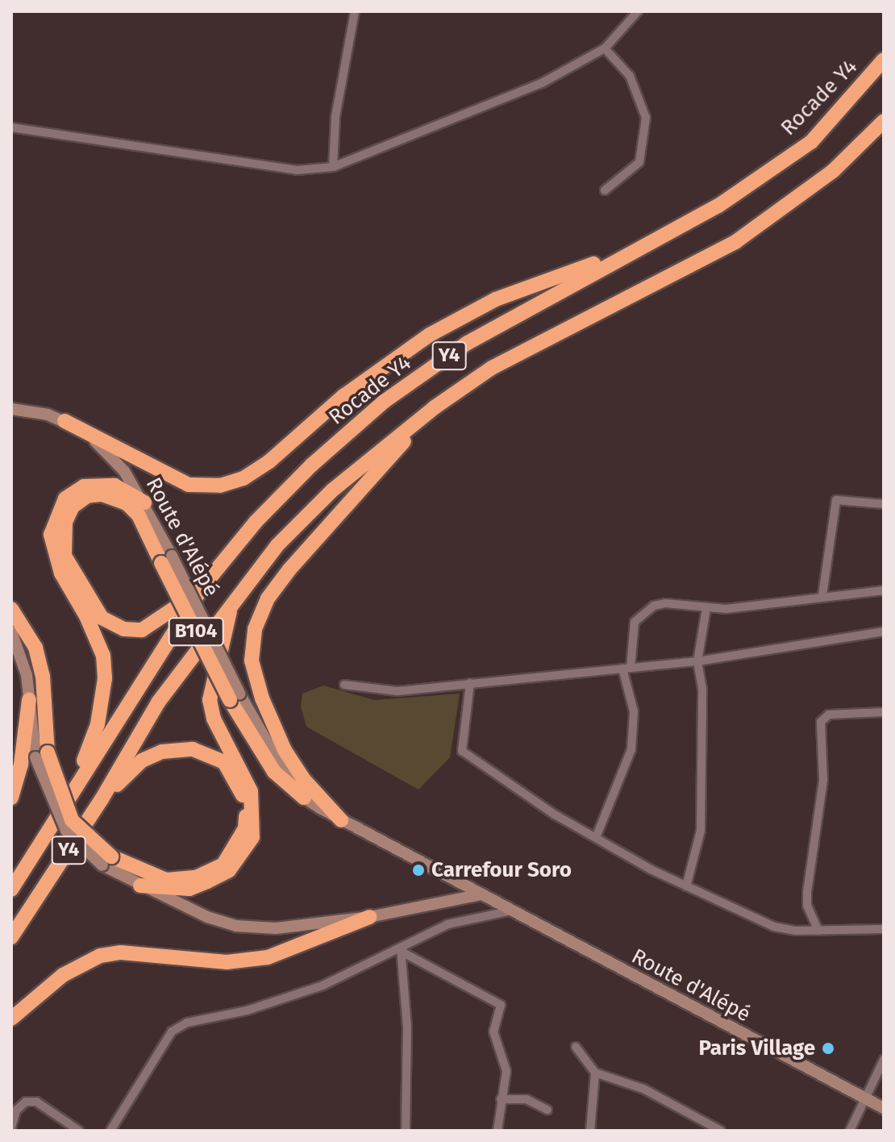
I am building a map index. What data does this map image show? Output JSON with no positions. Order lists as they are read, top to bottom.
{
  "streets": {
    "highway": ["Rocade Y4", "Y4", "B104"],
    "main road": ["Route d'Alépé"]
  },
  "crossings": [
    ["Route d'Alépé", "B104"]
  ],
  "places": ["Carrefour Soro", "Paris Village"]
}
